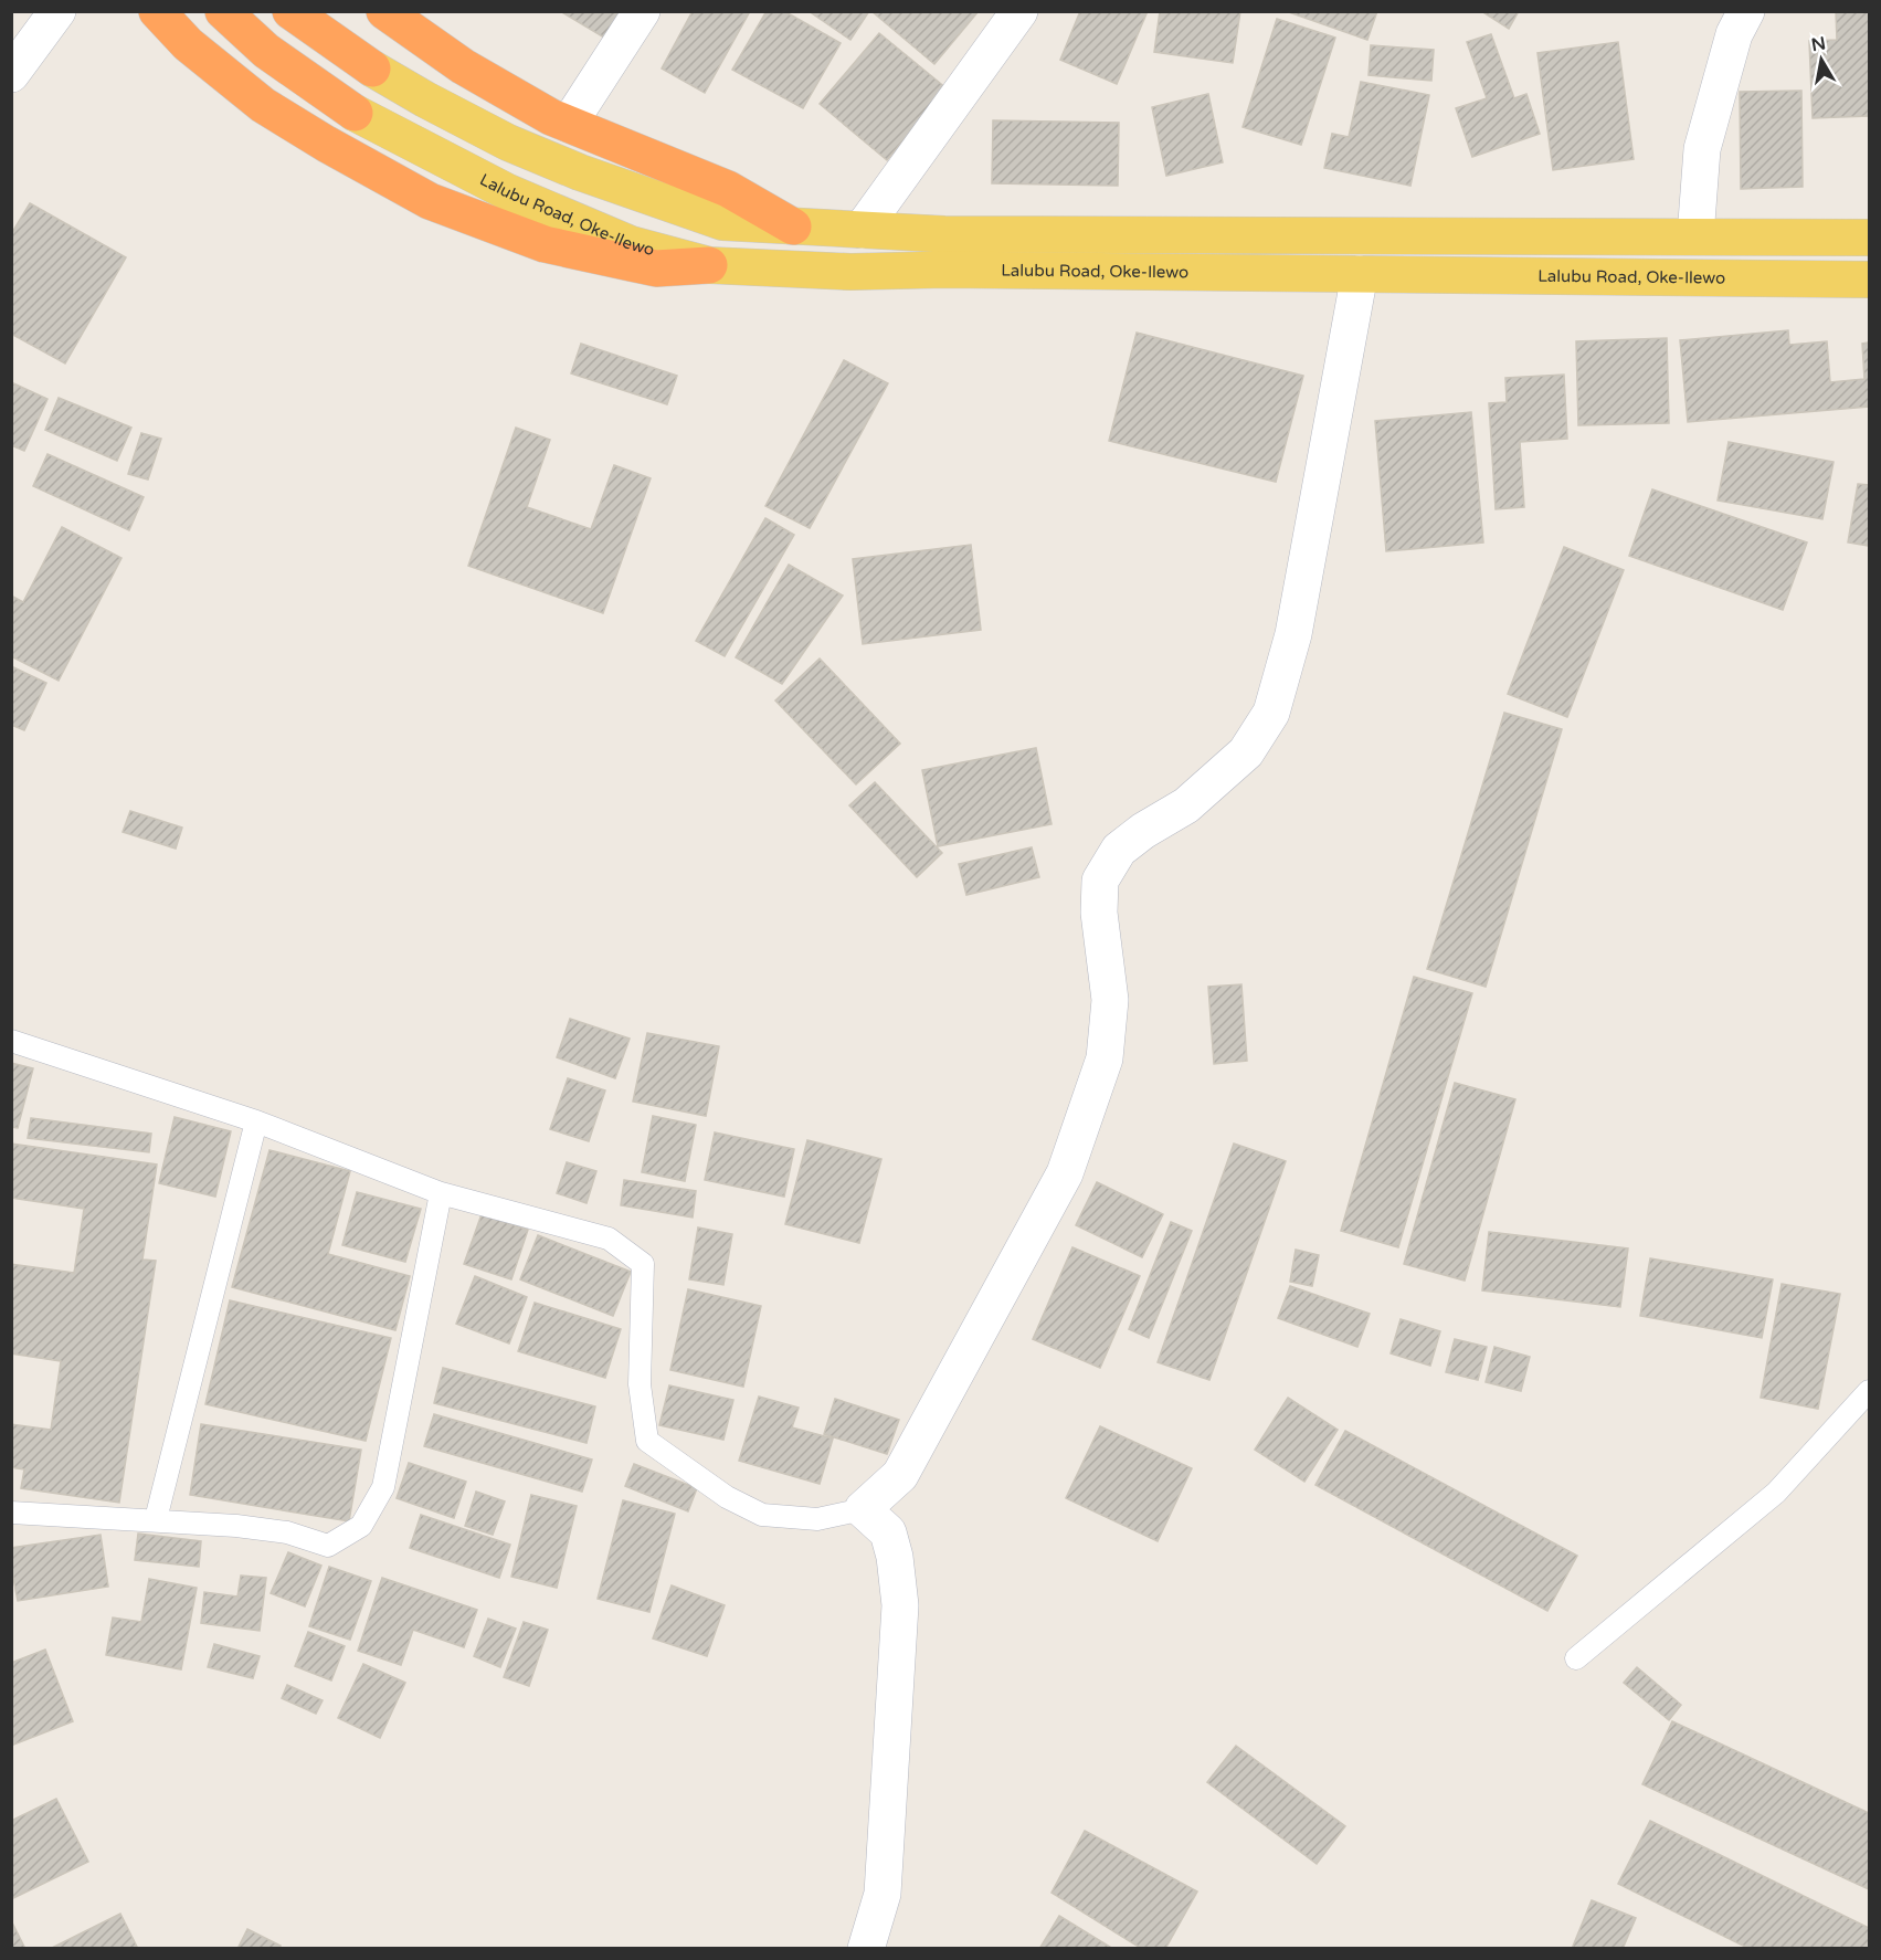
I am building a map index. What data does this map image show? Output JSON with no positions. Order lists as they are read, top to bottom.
{
  "streets": {
    "main road": ["Lalubu Road, Oke-Ilewo"]
  },
  "north": "top"
}
